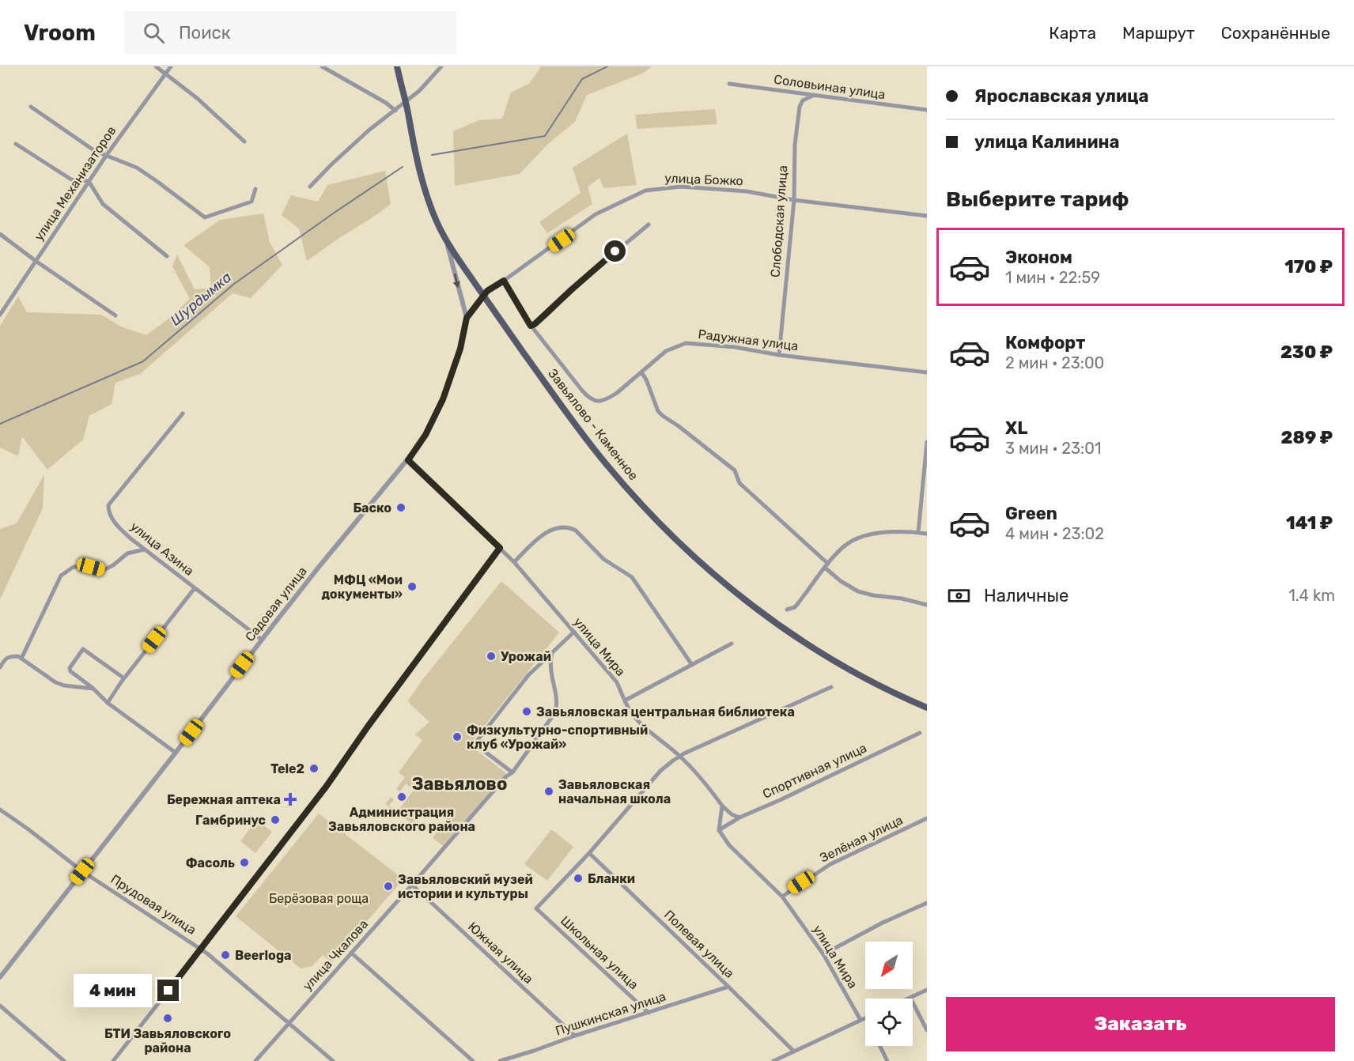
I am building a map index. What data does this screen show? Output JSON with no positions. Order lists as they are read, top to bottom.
{
  "streets": {
    "main road": ["Завьялово - Каменное"],
    "street": [
      "Соловьиная улица",
      "улица Божко",
      "улица Механизаторов",
      "Слободская улица",
      "Радужная улица",
      "улица Азина",
      "Садовая улица",
      "улица Мира",
      "Спортивная улица",
      "Зелёная улица",
      "Прудовая улица",
      "Полевая улица",
      "Южная улица",
      "Школьная улица",
      "улица Чкалова",
      "Пушкинская улица"
    ]
  },
  "crossings": [
    ["Соловьиная улица", "Слободская улица"],
    ["улица Божко", "Слободская улица"],
    ["улица Божко", "Радужная улица"],
    ["улица Божко", "Завьялово - Каменное"],
    ["Слободская улица", "Радужная улица"],
    ["улица Азина", "Садовая улица"],
    ["Садовая улица", "улица Мира"],
    ["Садовая улица", "Прудовая улица"],
    ["улица Мира", "Спортивная улица"],
    ["улица Мира", "Зелёная улица"],
    ["Прудовая улица", "улица Чкалова"],
    ["Полевая улица", "Школьная улица"],
    ["Полевая улица", "Пушкинская улица"],
    ["Южная улица", "улица Чкалова"],
    ["Южная улица", "Пушкинская улица"],
    ["Школьная улица", "Пушкинская улица"]
  ],
  "districts": ["Завьялово"],
  "water": ["Шурдымка"],
  "parks": ["Берёзовая роща"],
  "places": {
    "other": [
      "Баско",
      "МФЦ «Мои документы»",
      "Урожай",
      "Завьяловская центральная библиотека",
      "Физкультурно-спортивный клуб «Урожай»",
      "Tele2",
      "Завьяловская начальная школа",
      "Администрация Завьяловского района",
      "Гамбринус",
      "Фасоль",
      "Бланки",
      "Завьяловский музей истории и культуры",
      "Beerloga",
      "БТИ Завьяловского района"
    ],
    "health": ["Бережная аптека"]
  },
  "north": "bottom left",
  "page": {
    "header": "Vroom",
    "search": "Поиск",
    "nav": ["Карта", "Маршрут", "Сохранённые"],
    "banner": ["Ярославская улица", "улица Калинина"],
    "heading": "Выберите тариф",
    "list": [
      {
        "name": "Эконом",
        "note": "1 мин · 22:59",
        "value": "170 ₽"
      },
      {
        "name": "Комфорт",
        "note": "2 мин · 23:00",
        "value": "230 ₽"
      },
      {
        "name": "XL",
        "note": "3 мин · 23:01",
        "value": "289 ₽"
      },
      {
        "name": "Green",
        "note": "4 мин · 23:02",
        "value": "141 ₽"
      }
    ],
    "pay": ["Наличные", "1.4 km"],
    "bubble": "4 мин",
    "buttons": "Заказать"
  }
}
